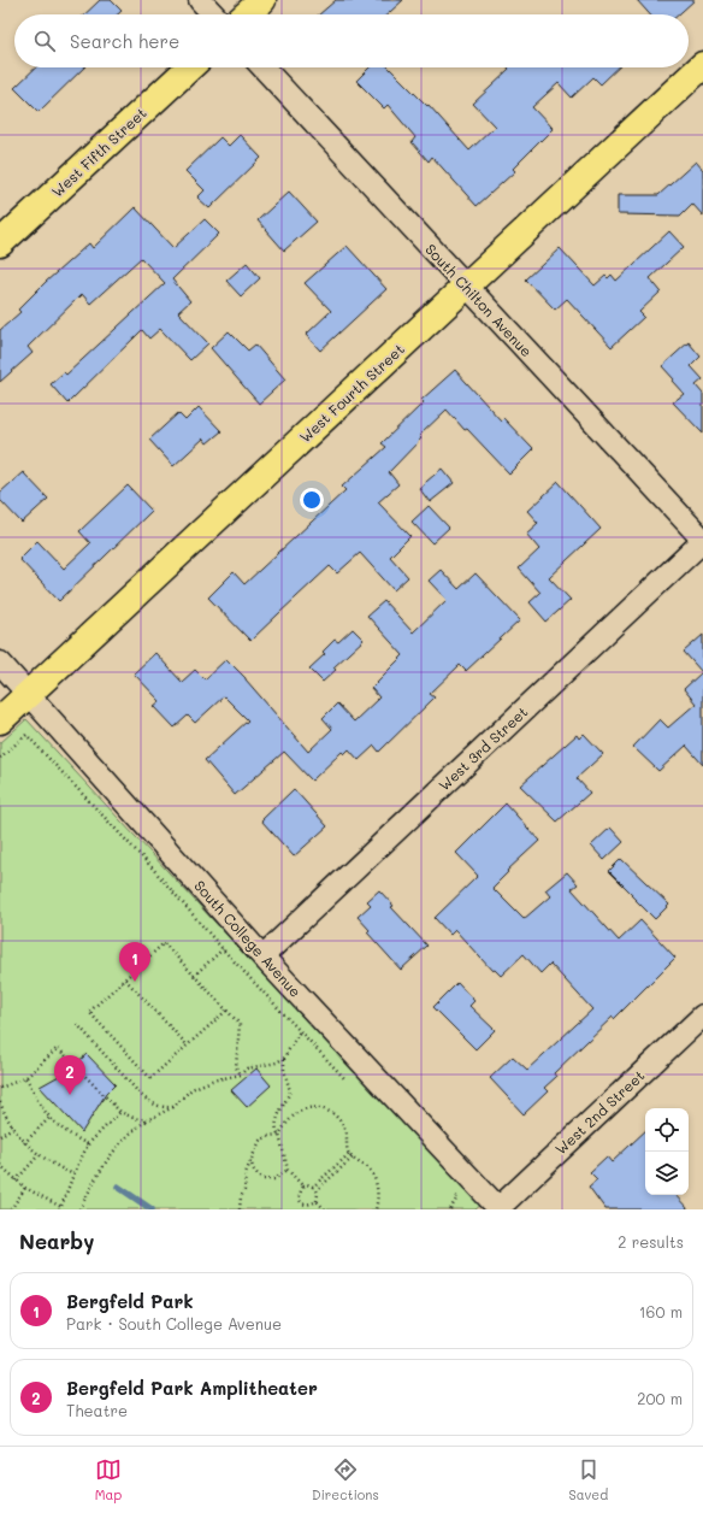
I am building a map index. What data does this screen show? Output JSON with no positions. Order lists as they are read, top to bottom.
{
  "streets": {
    "main road": ["West Fifth Street", "West Fourth Street"],
    "street": [
      "South Chilton Avenue",
      "West 3rd Street",
      "South College Avenue",
      "West 2nd Street"
    ]
  },
  "crossings": [
    ["South Chilton Avenue", "West Fourth Street"],
    ["South Chilton Avenue", "West 3rd Street"],
    ["West Fourth Street", "South College Avenue"],
    ["West 3rd Street", "South College Avenue"],
    ["South College Avenue", "West 2nd Street"]
  ],
  "page": {
    "search": "Search here",
    "pins": ["1", "2"],
    "heading": ["Nearby", "2 results"],
    "list": [
      {
        "mark": "1",
        "name": "Bergfeld Park",
        "note": "Park · South College Avenue",
        "value": "160 m"
      },
      {
        "mark": "2",
        "name": "Bergfeld Park Amplitheater",
        "note": "Theatre",
        "value": "200 m"
      }
    ],
    "nav": ["Map", "Directions", "Saved"]
  }
}
